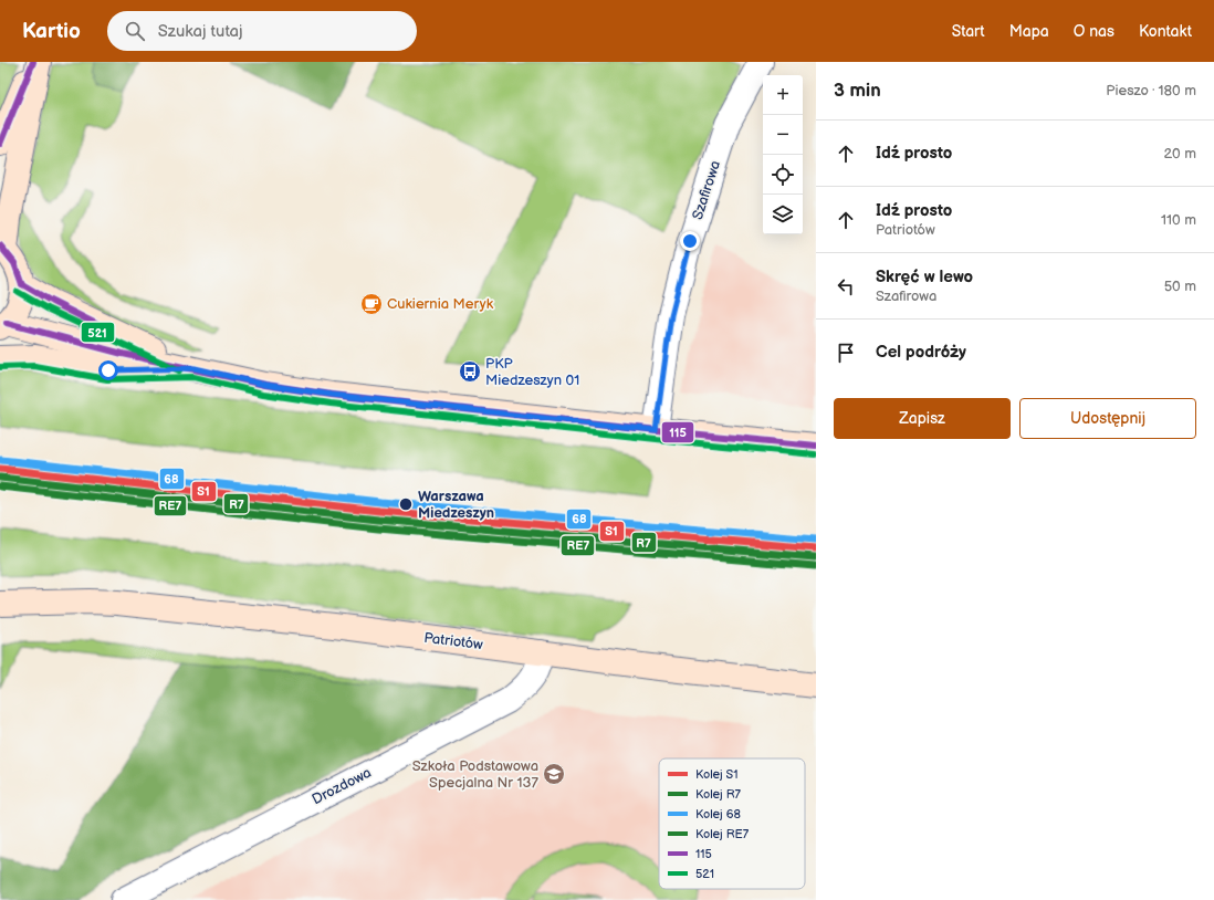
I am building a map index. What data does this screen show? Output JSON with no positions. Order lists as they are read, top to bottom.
{
  "streets": {
    "main road": ["Patriotów"],
    "street": ["Szafirowa", "Drozdowa"]
  },
  "crossings": [
    ["Patriotów", "Drozdowa"]
  ],
  "places": {
    "cafe": ["Cukiernia Meryk"],
    "bus stop": ["PKP Miedzeszyn 01"],
    "other": ["Warszawa Miedzeszyn"],
    "school or university": ["Szkoła Podstawowa Specjalna Nr 137"]
  },
  "lines": [
    "transit line 115",
    "transit line 521",
    "rail line 68",
    "rail line S1",
    "rail line R7",
    "rail line RE7"
  ],
  "legend": [
    "Kolej S1",
    "Kolej R7",
    "Kolej 68",
    "Kolej RE7",
    "115",
    "521"
  ],
  "page": {
    "header": "Kartio",
    "search": "Szukaj tutaj",
    "nav": [
      "Start",
      "Mapa",
      "O nas",
      "Kontakt"
    ],
    "heading": ["3 min", "Pieszo · 180 m"],
    "map_buttons": ["+", "−"],
    "list": [
      ["Idź prosto", "20 m"],
      ["Idź prosto", "Patriotów", "110 m"],
      ["Skręć w lewo", "Szafirowa", "50 m"],
      "Cel podróży"
    ],
    "buttons": ["Zapisz", "Udostępnij"]
  }
}
